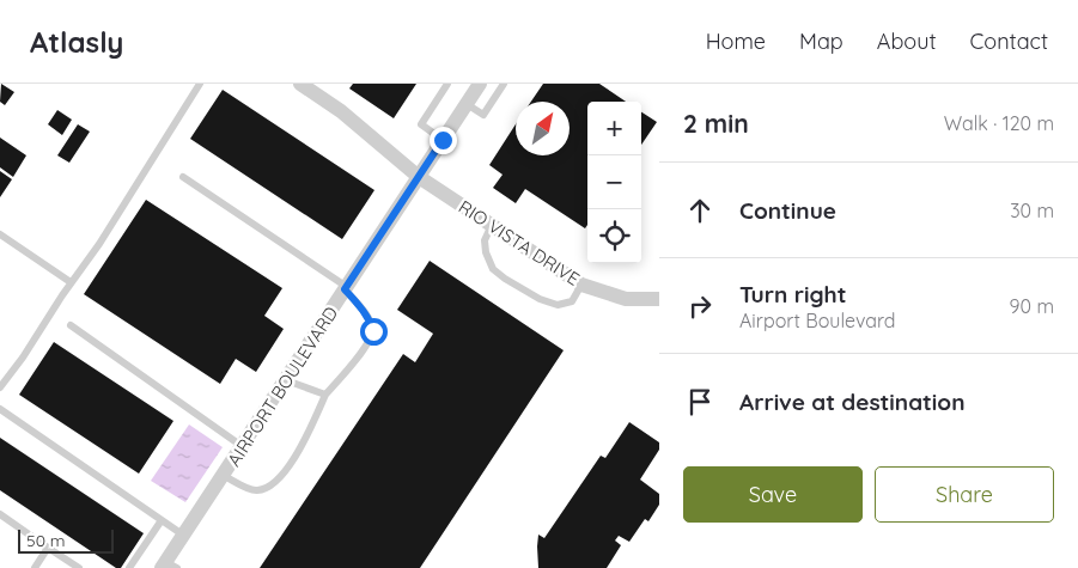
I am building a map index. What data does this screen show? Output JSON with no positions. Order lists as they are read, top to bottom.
{
  "streets": {
    "street": ["RIO VISTA DRIVE", "AIRPORT BOULEVARD"]
  },
  "crossings": [
    ["RIO VISTA DRIVE", "AIRPORT BOULEVARD"]
  ],
  "scale_bar": "50 m",
  "north": "top right",
  "page": {
    "header": "Atlasly",
    "nav": [
      "Home",
      "Map",
      "About",
      "Contact"
    ],
    "heading": ["2 min", "Walk · 120 m"],
    "map_buttons": ["+", "−"],
    "list": [
      ["Continue", "30 m"],
      ["Turn right", "Airport Boulevard", "90 m"],
      "Arrive at destination"
    ],
    "buttons": ["Save", "Share"],
    "scale": "50 m"
  }
}
